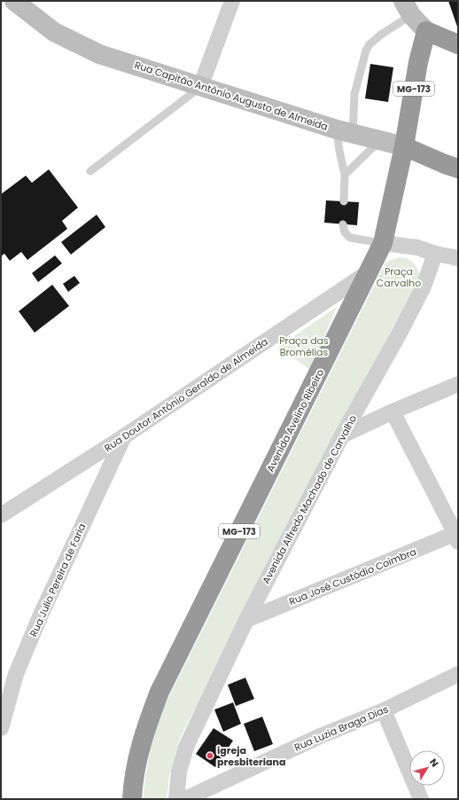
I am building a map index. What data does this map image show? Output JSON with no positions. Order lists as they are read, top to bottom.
{
  "streets": {
    "highway": ["MG-173", "Rua Capitão Antônio Augusto de Almeida", "Avenida Avelino Ribeiro"],
    "street": [
      "Rua Doutor Antônio Geraldo de Almeida",
      "Avenida Alfredo Machado de Carvalho",
      "Rua José Custódio Coimbra",
      "Rua Julio Pereira de Faria",
      "Rua Luzia Braga Dias"
    ]
  },
  "crossings": [
    ["Rua Capitão Antônio Augusto de Almeida", "Avenida Avelino Ribeiro"],
    ["Rua Doutor Antônio Geraldo de Almeida", "Avenida Avelino Ribeiro"],
    ["Rua Doutor Antônio Geraldo de Almeida", "Rua Julio Pereira de Faria"],
    ["Avenida Alfredo Machado de Carvalho", "Rua José Custódio Coimbra"]
  ],
  "parks": ["Praça Carvalho", "Praça das Bromélias"],
  "places": ["igreja presbiteriana"],
  "north": "top right"
}
